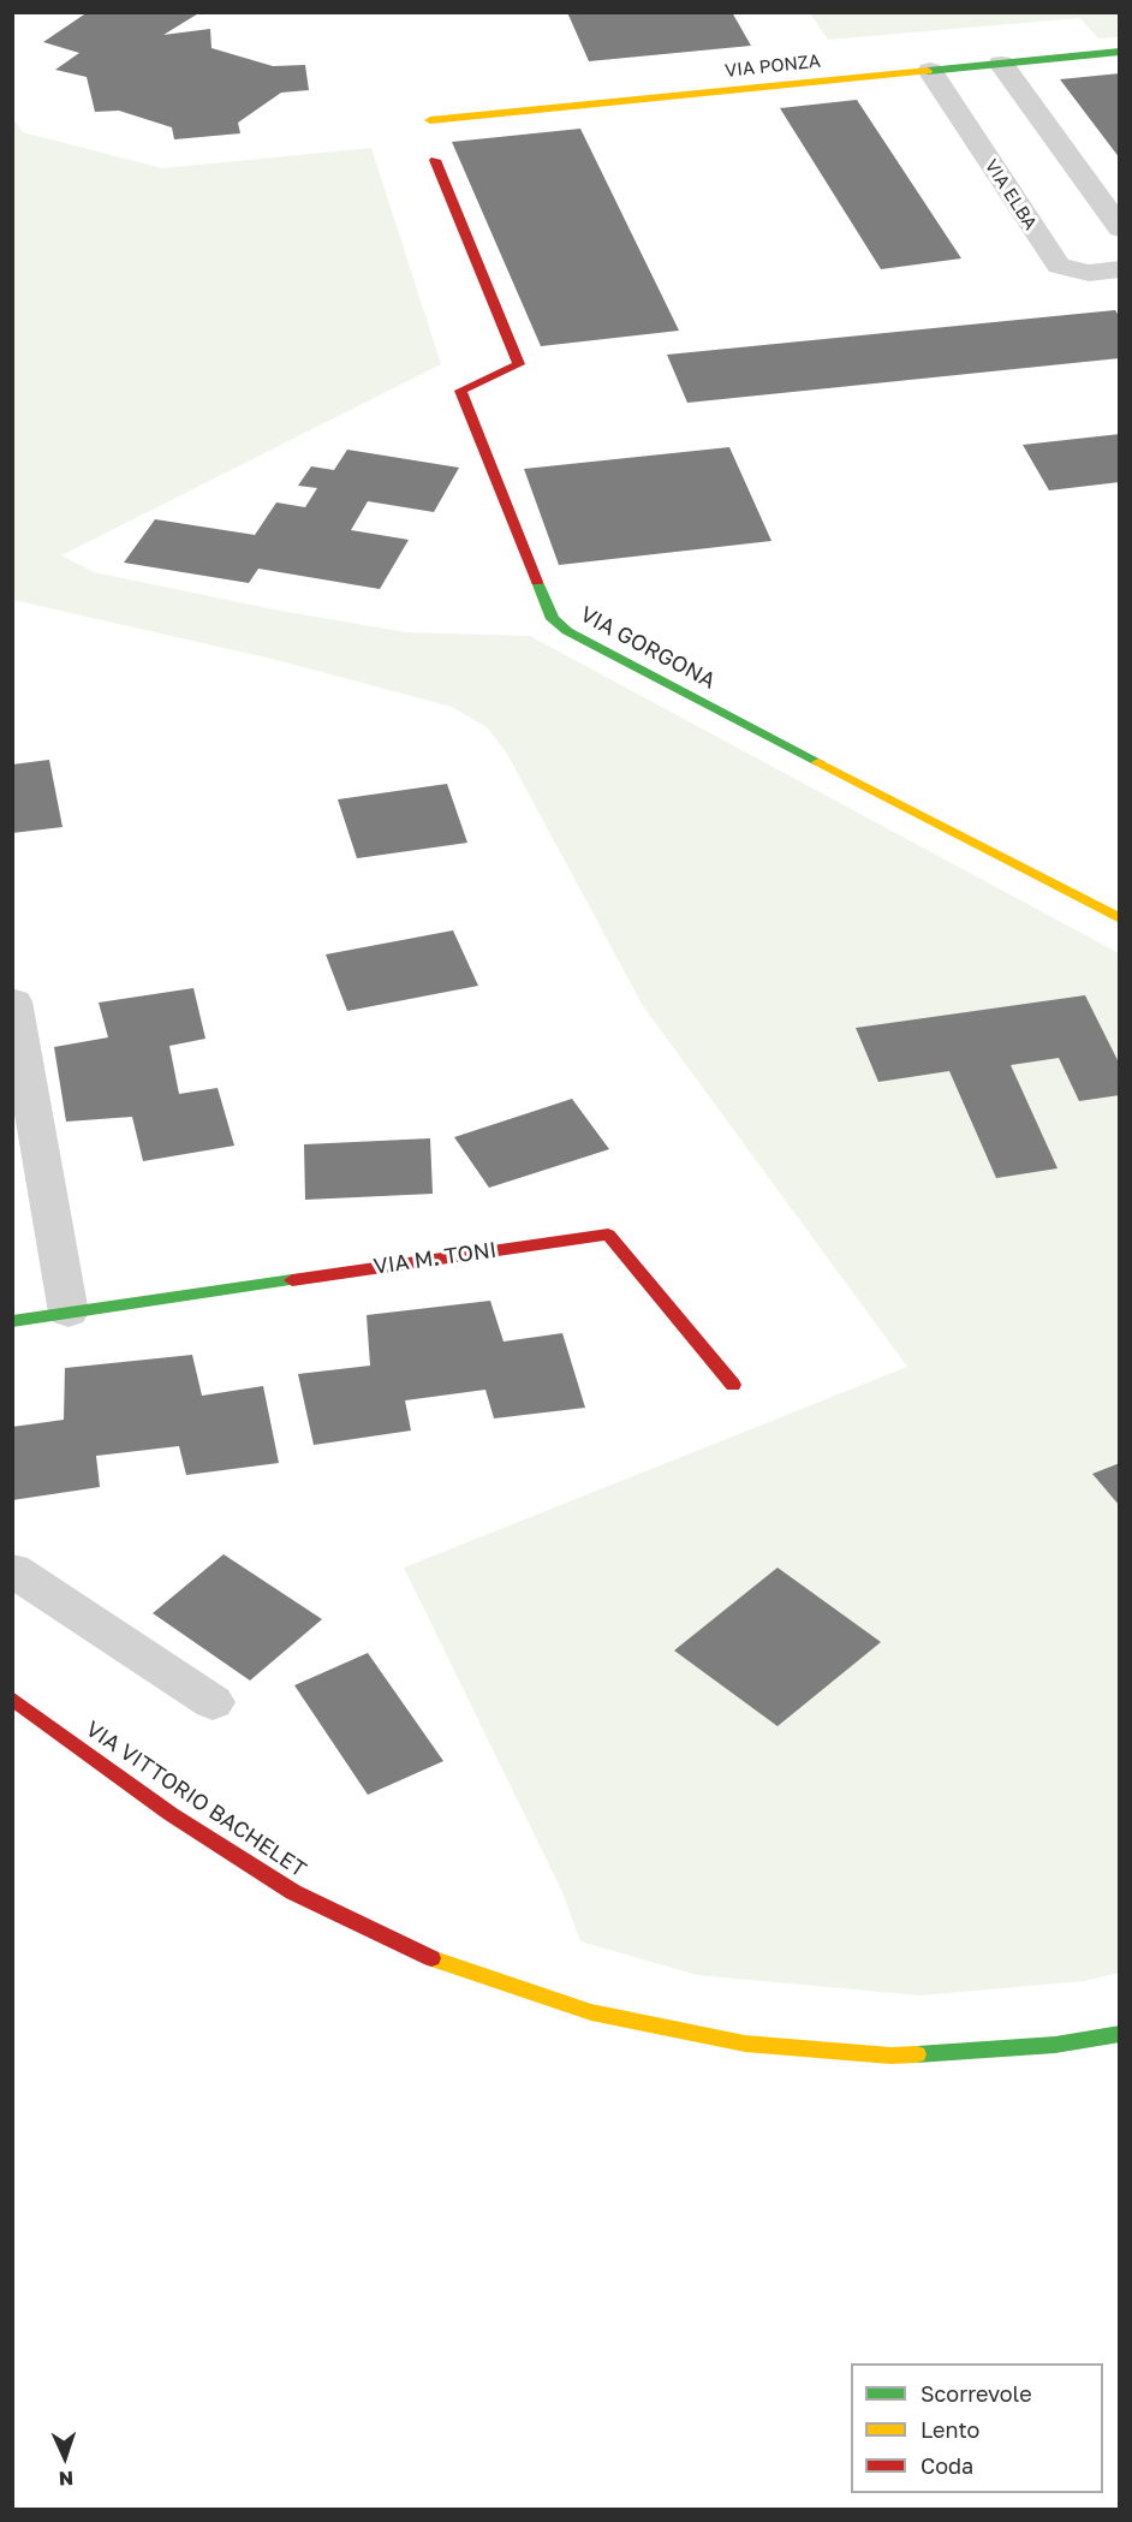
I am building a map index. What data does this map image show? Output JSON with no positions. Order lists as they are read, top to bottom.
{
  "streets": {
    "street": [
      "VIA PONZA",
      "VIA ELBA",
      "VIA GORGONA",
      "VIA M. TONI",
      "VIA VITTORIO BACHELET"
    ]
  },
  "crossings": [
    ["VIA PONZA", "VIA ELBA"]
  ],
  "legend": ["Scorrevole", "Lento", "Coda"],
  "north": "bottom"
}
